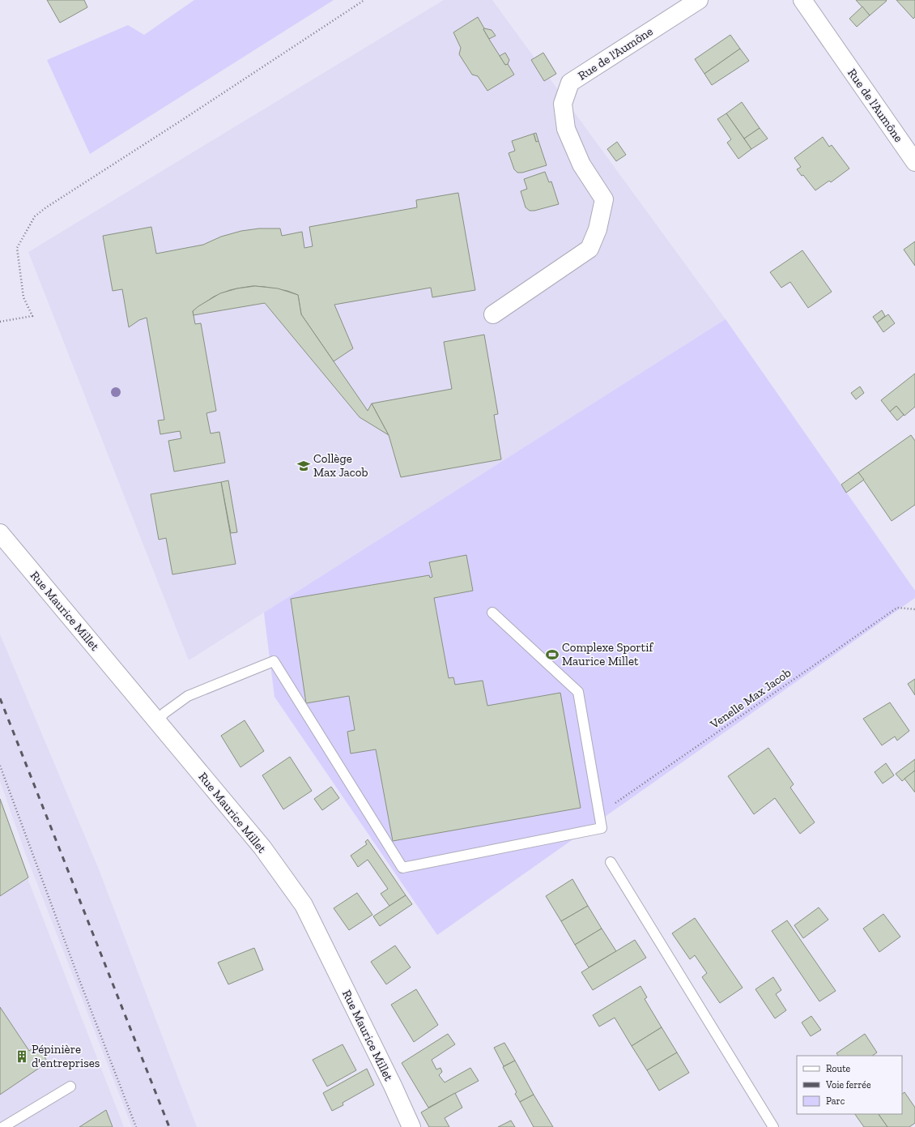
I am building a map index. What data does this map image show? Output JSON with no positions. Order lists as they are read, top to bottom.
{
  "streets": {
    "street": ["Rue de l'Aumône", "Rue Maurice Millet"],
    "path": ["Venelle Max Jacob"]
  },
  "places": {
    "school or university": ["Collège Max Jacob"],
    "sports": ["Complexe Sportif Maurice Millet"],
    "building": ["Pépinière d'entreprises"]
  },
  "legend": ["Route", "Voie ferrée", "Parc"]
}
